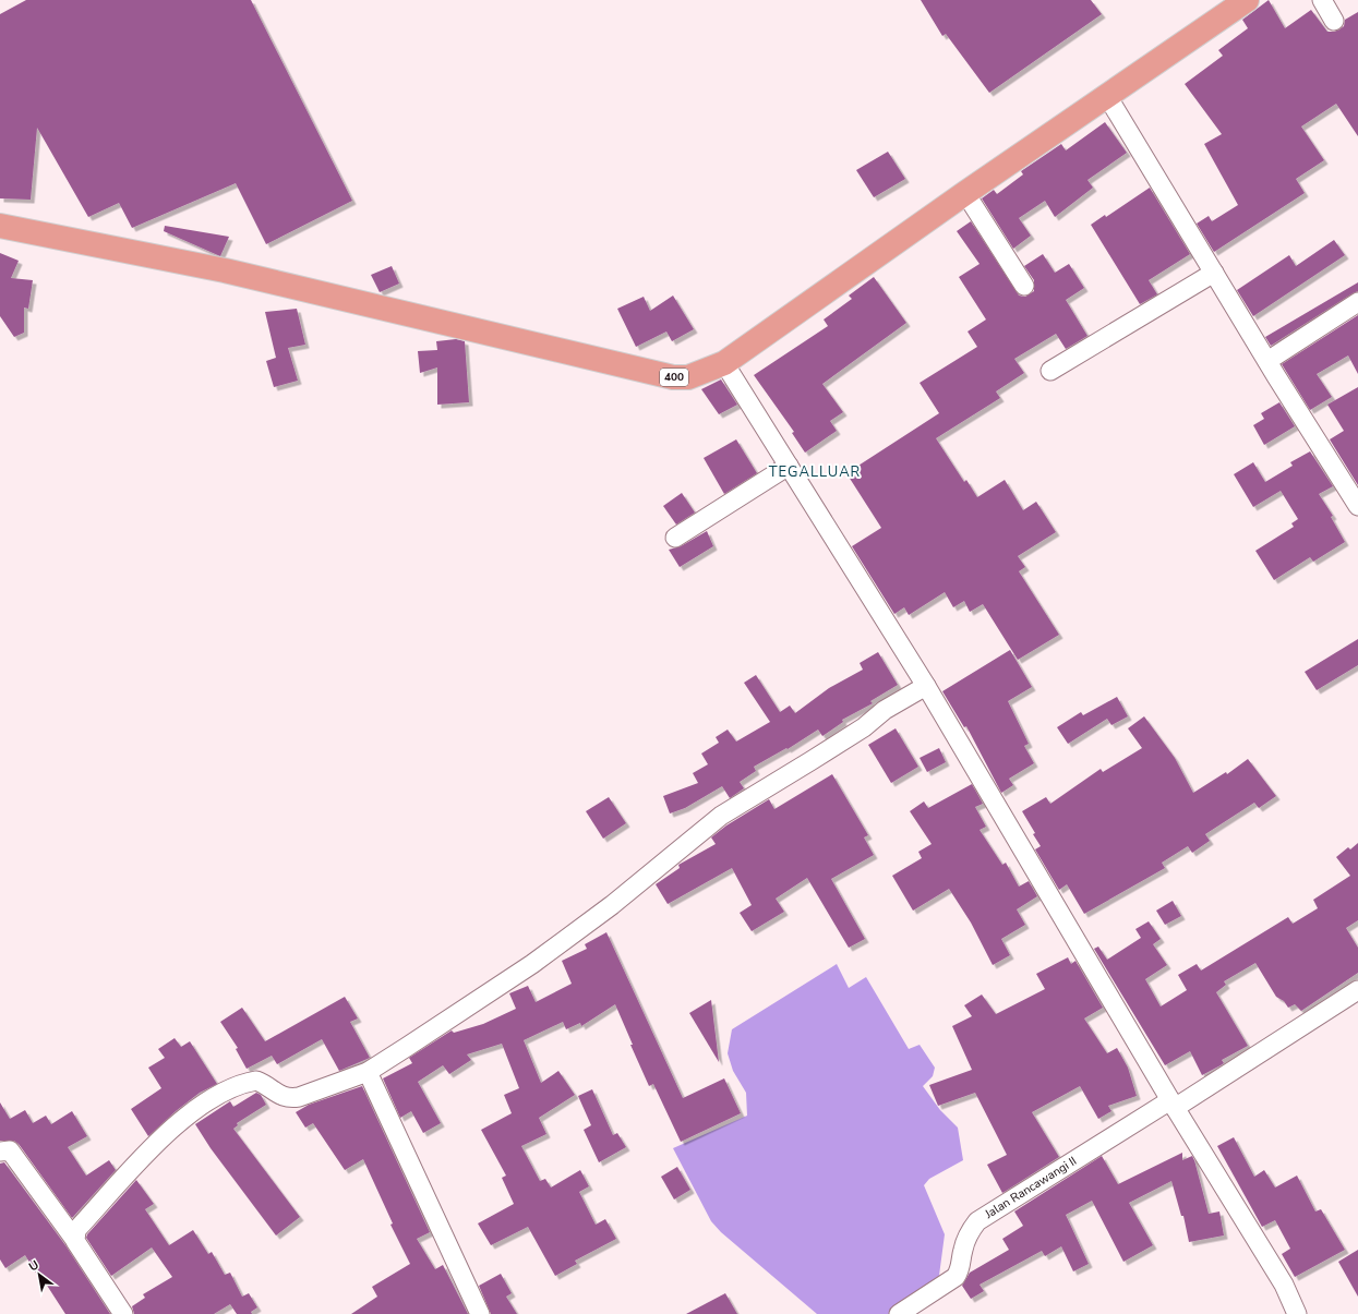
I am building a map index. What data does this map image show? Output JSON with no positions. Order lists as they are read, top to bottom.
{
  "streets": {
    "main road": ["400"],
    "street": ["Jalan Rancawangi II"]
  },
  "districts": ["TEGALLUAR"],
  "north": "top left"
}
